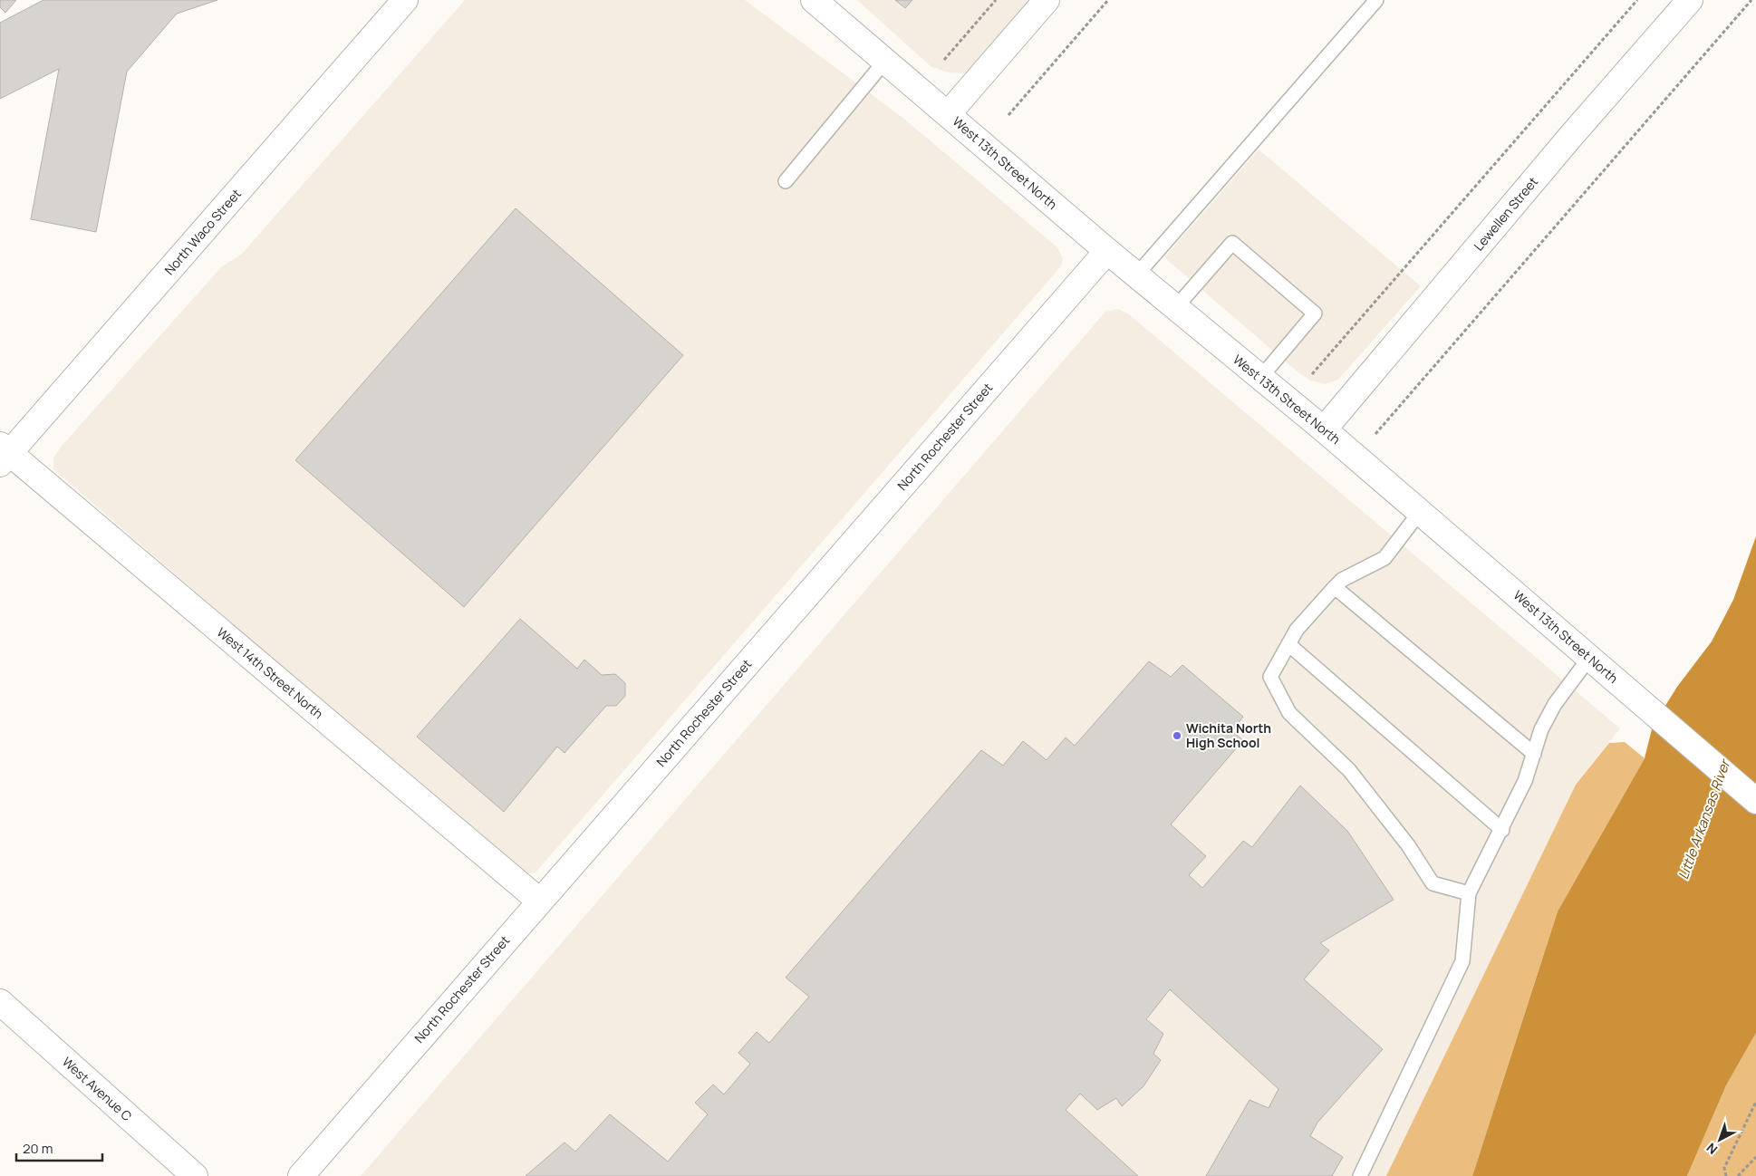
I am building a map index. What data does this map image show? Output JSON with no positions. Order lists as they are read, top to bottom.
{
  "streets": {
    "street": [
      "West 13th Street North",
      "Lewellen Street",
      "North Waco Street",
      "North Rochester Street",
      "West 14th Street North",
      "West Avenue C"
    ]
  },
  "crossings": [
    ["West 13th Street North", "Lewellen Street"],
    ["West 13th Street North", "North Rochester Street"],
    ["North Waco Street", "West 14th Street North"],
    ["North Rochester Street", "West 14th Street North"]
  ],
  "water": ["Little Arkansas River"],
  "places": ["Wichita North High School"],
  "scale_bar": "20 m",
  "north": "bottom left"
}
